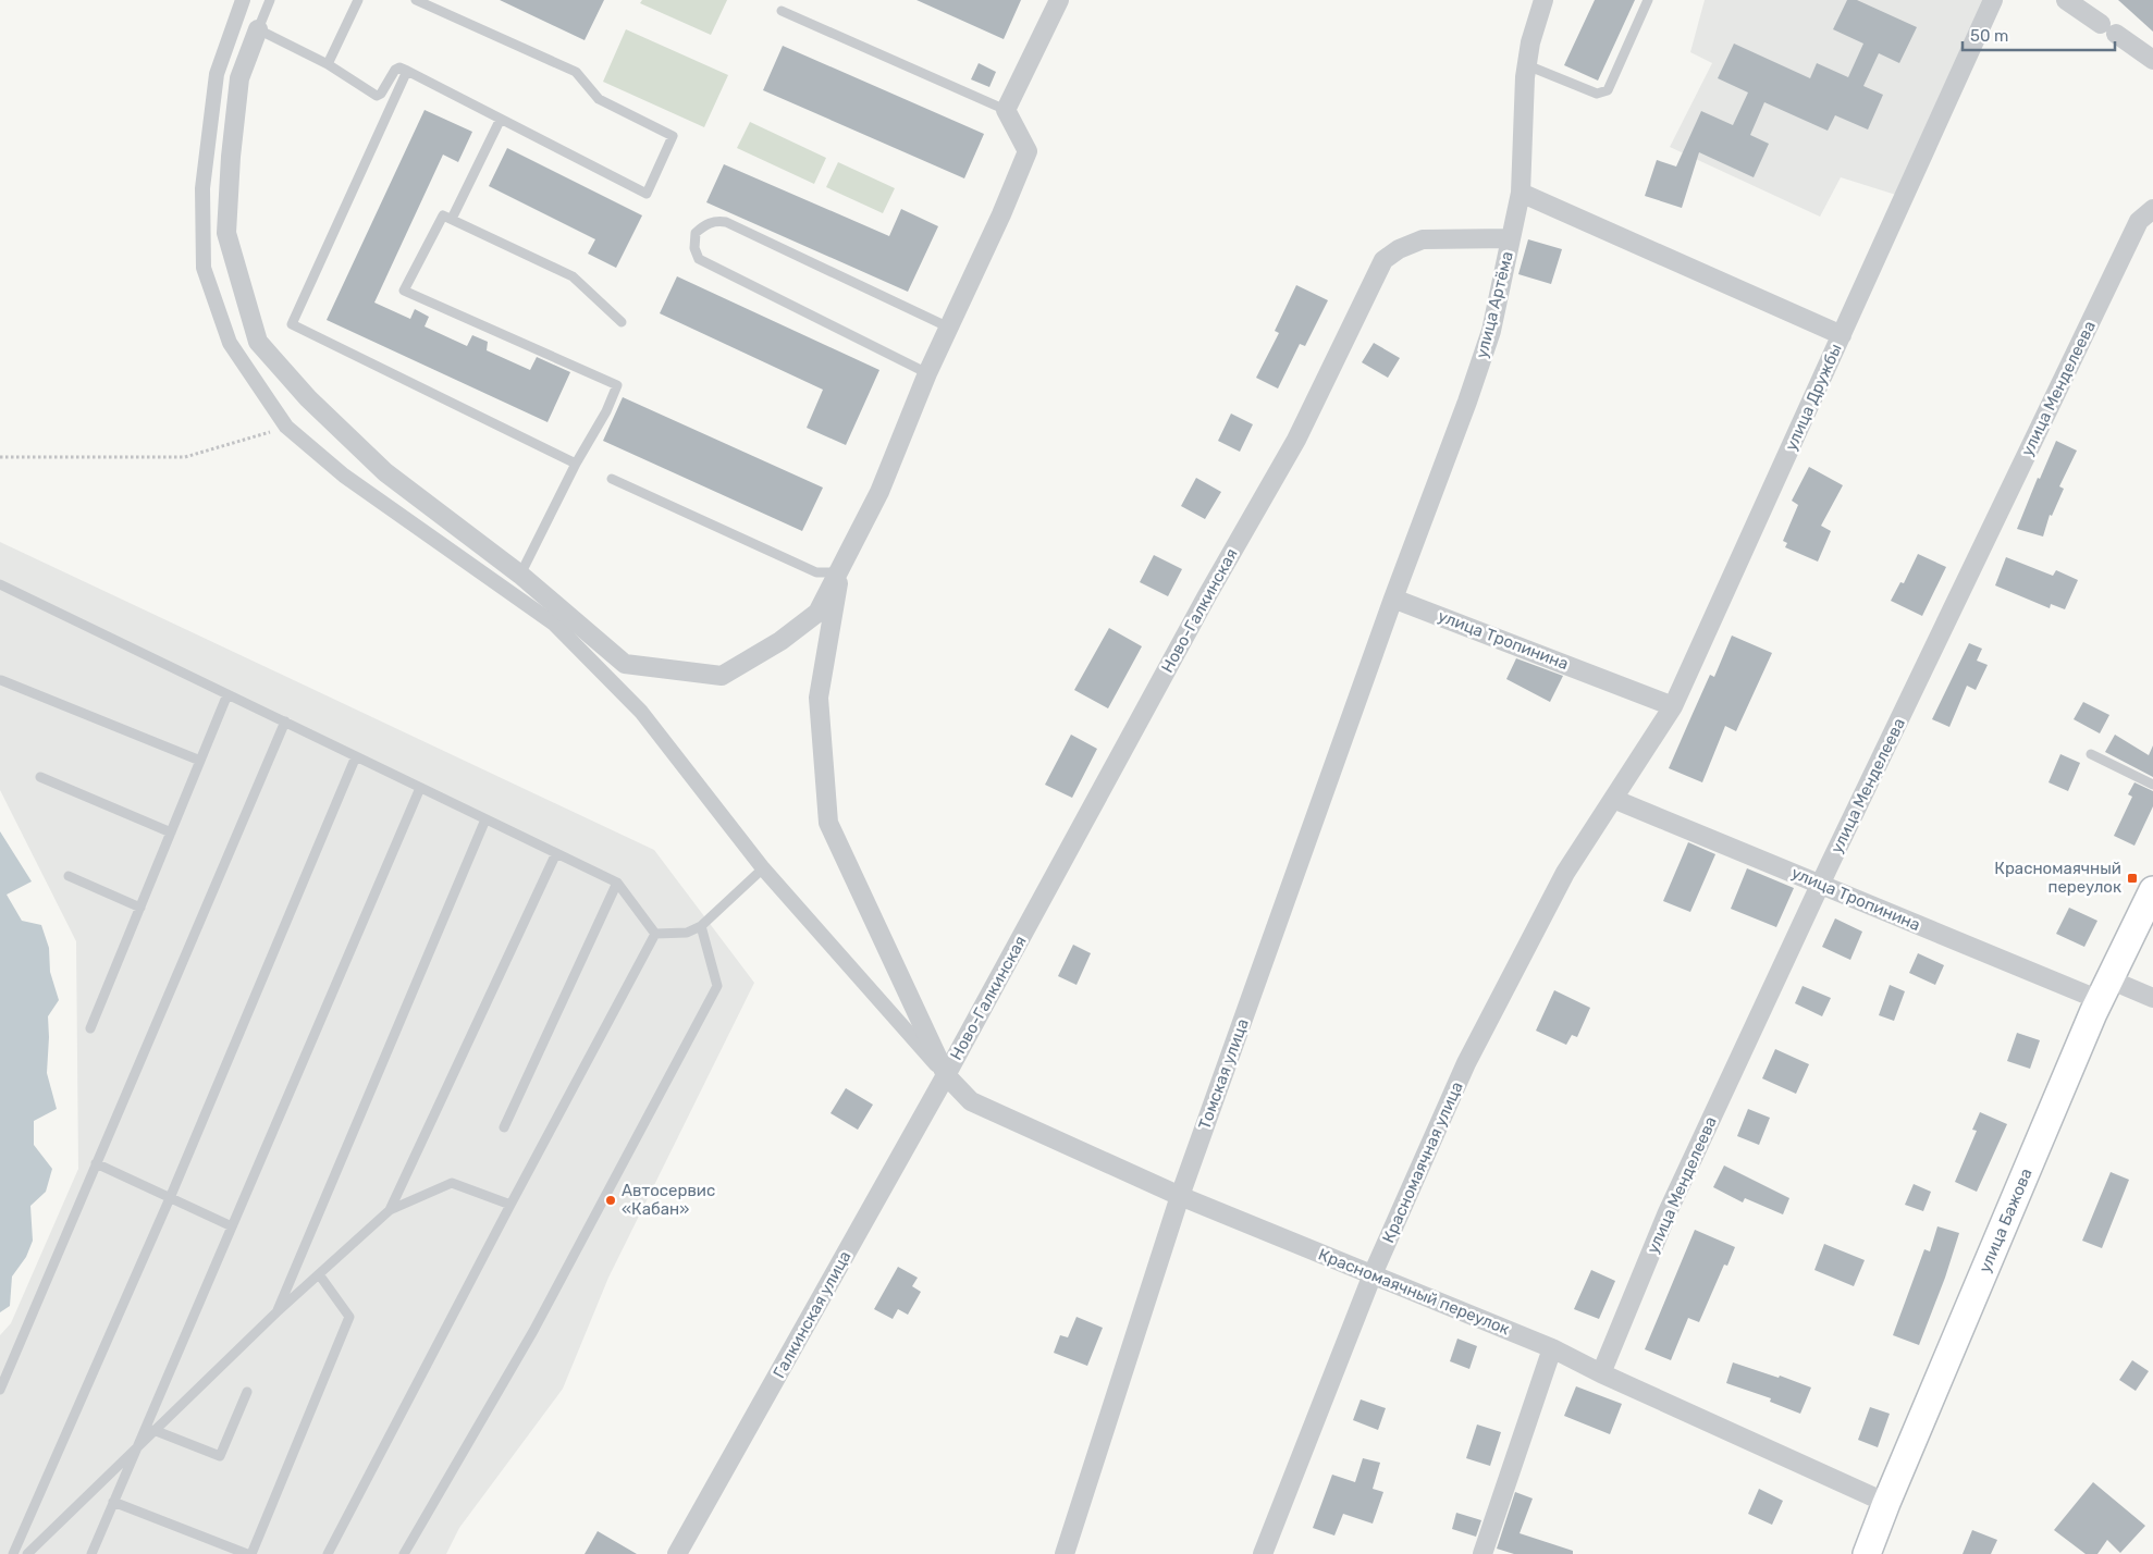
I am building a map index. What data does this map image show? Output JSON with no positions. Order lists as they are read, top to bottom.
{
  "streets": {
    "main road": ["улица Бажова"],
    "street": [
      "улица Артёма",
      "улица Менделеева",
      "улица Дружбы",
      "Ново-Галкинская",
      "улица Тропинина",
      "Томская улица",
      "Красномаячная улица",
      "Красномаячный переулок",
      "Галкинская улица"
    ]
  },
  "crossings": [
    ["улица Артёма", "Ново-Галкинская"],
    ["улица Артёма", "улица Тропинина"],
    ["улица Артёма", "Томская улица"],
    ["улица Менделеева", "улица Тропинина"],
    ["улица Менделеева", "Красномаячный переулок"],
    ["улица Дружбы", "улица Тропинина"],
    ["улица Дружбы", "Красномаячная улица"],
    ["Ново-Галкинская", "Красномаячный переулок"],
    ["Ново-Галкинская", "Галкинская улица"],
    ["улица Тропинина", "Томская улица"],
    ["улица Тропинина", "Красномаячная улица"],
    ["улица Тропинина", "улица Бажова"],
    ["Томская улица", "Красномаячный переулок"],
    ["Красномаячная улица", "Красномаячный переулок"],
    ["улица Бажова", "Красномаячный переулок"],
    ["Красномаячный переулок", "Галкинская улица"]
  ],
  "places": {
    "transit": ["Красномаячный переулок"],
    "other": ["Автосервис «Кабан»"]
  },
  "scale_bar": "50 m"
}
